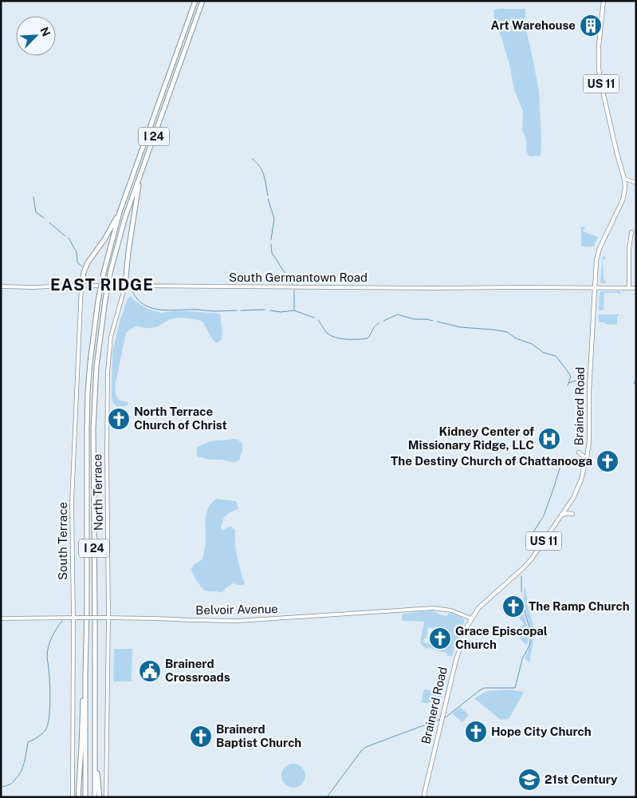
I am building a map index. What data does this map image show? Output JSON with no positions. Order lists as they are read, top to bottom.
{
  "streets": {
    "highway": ["I 24"],
    "main road": ["US 11", "Brainerd Road"],
    "street": [
      "South Germantown Road",
      "North Terrace",
      "South Terrace",
      "Belvoir Avenue"
    ]
  },
  "crossings": [
    ["I 24", "Belvoir Avenue"],
    ["South Germantown Road", "Brainerd Road"],
    ["South Germantown Road", "North Terrace"],
    ["South Germantown Road", "South Terrace"],
    ["Brainerd Road", "Belvoir Avenue"],
    ["North Terrace", "Belvoir Avenue"],
    ["South Terrace", "Belvoir Avenue"]
  ],
  "districts": ["EAST RIDGE"],
  "places": {
    "building": ["Art Warehouse"],
    "church": [
      "North Terrace Church of Christ",
      "The Destiny Church of Chattanooga",
      "The Ramp Church",
      "Grace Episcopal Church",
      "Hope City Church",
      "Brainerd Baptist Church"
    ],
    "hospital": ["Kidney Center of Missionary Ridge, LLC"],
    "public building": ["Brainerd Crossroads"],
    "school or university": ["21st Century"]
  },
  "north": "top right"
}
